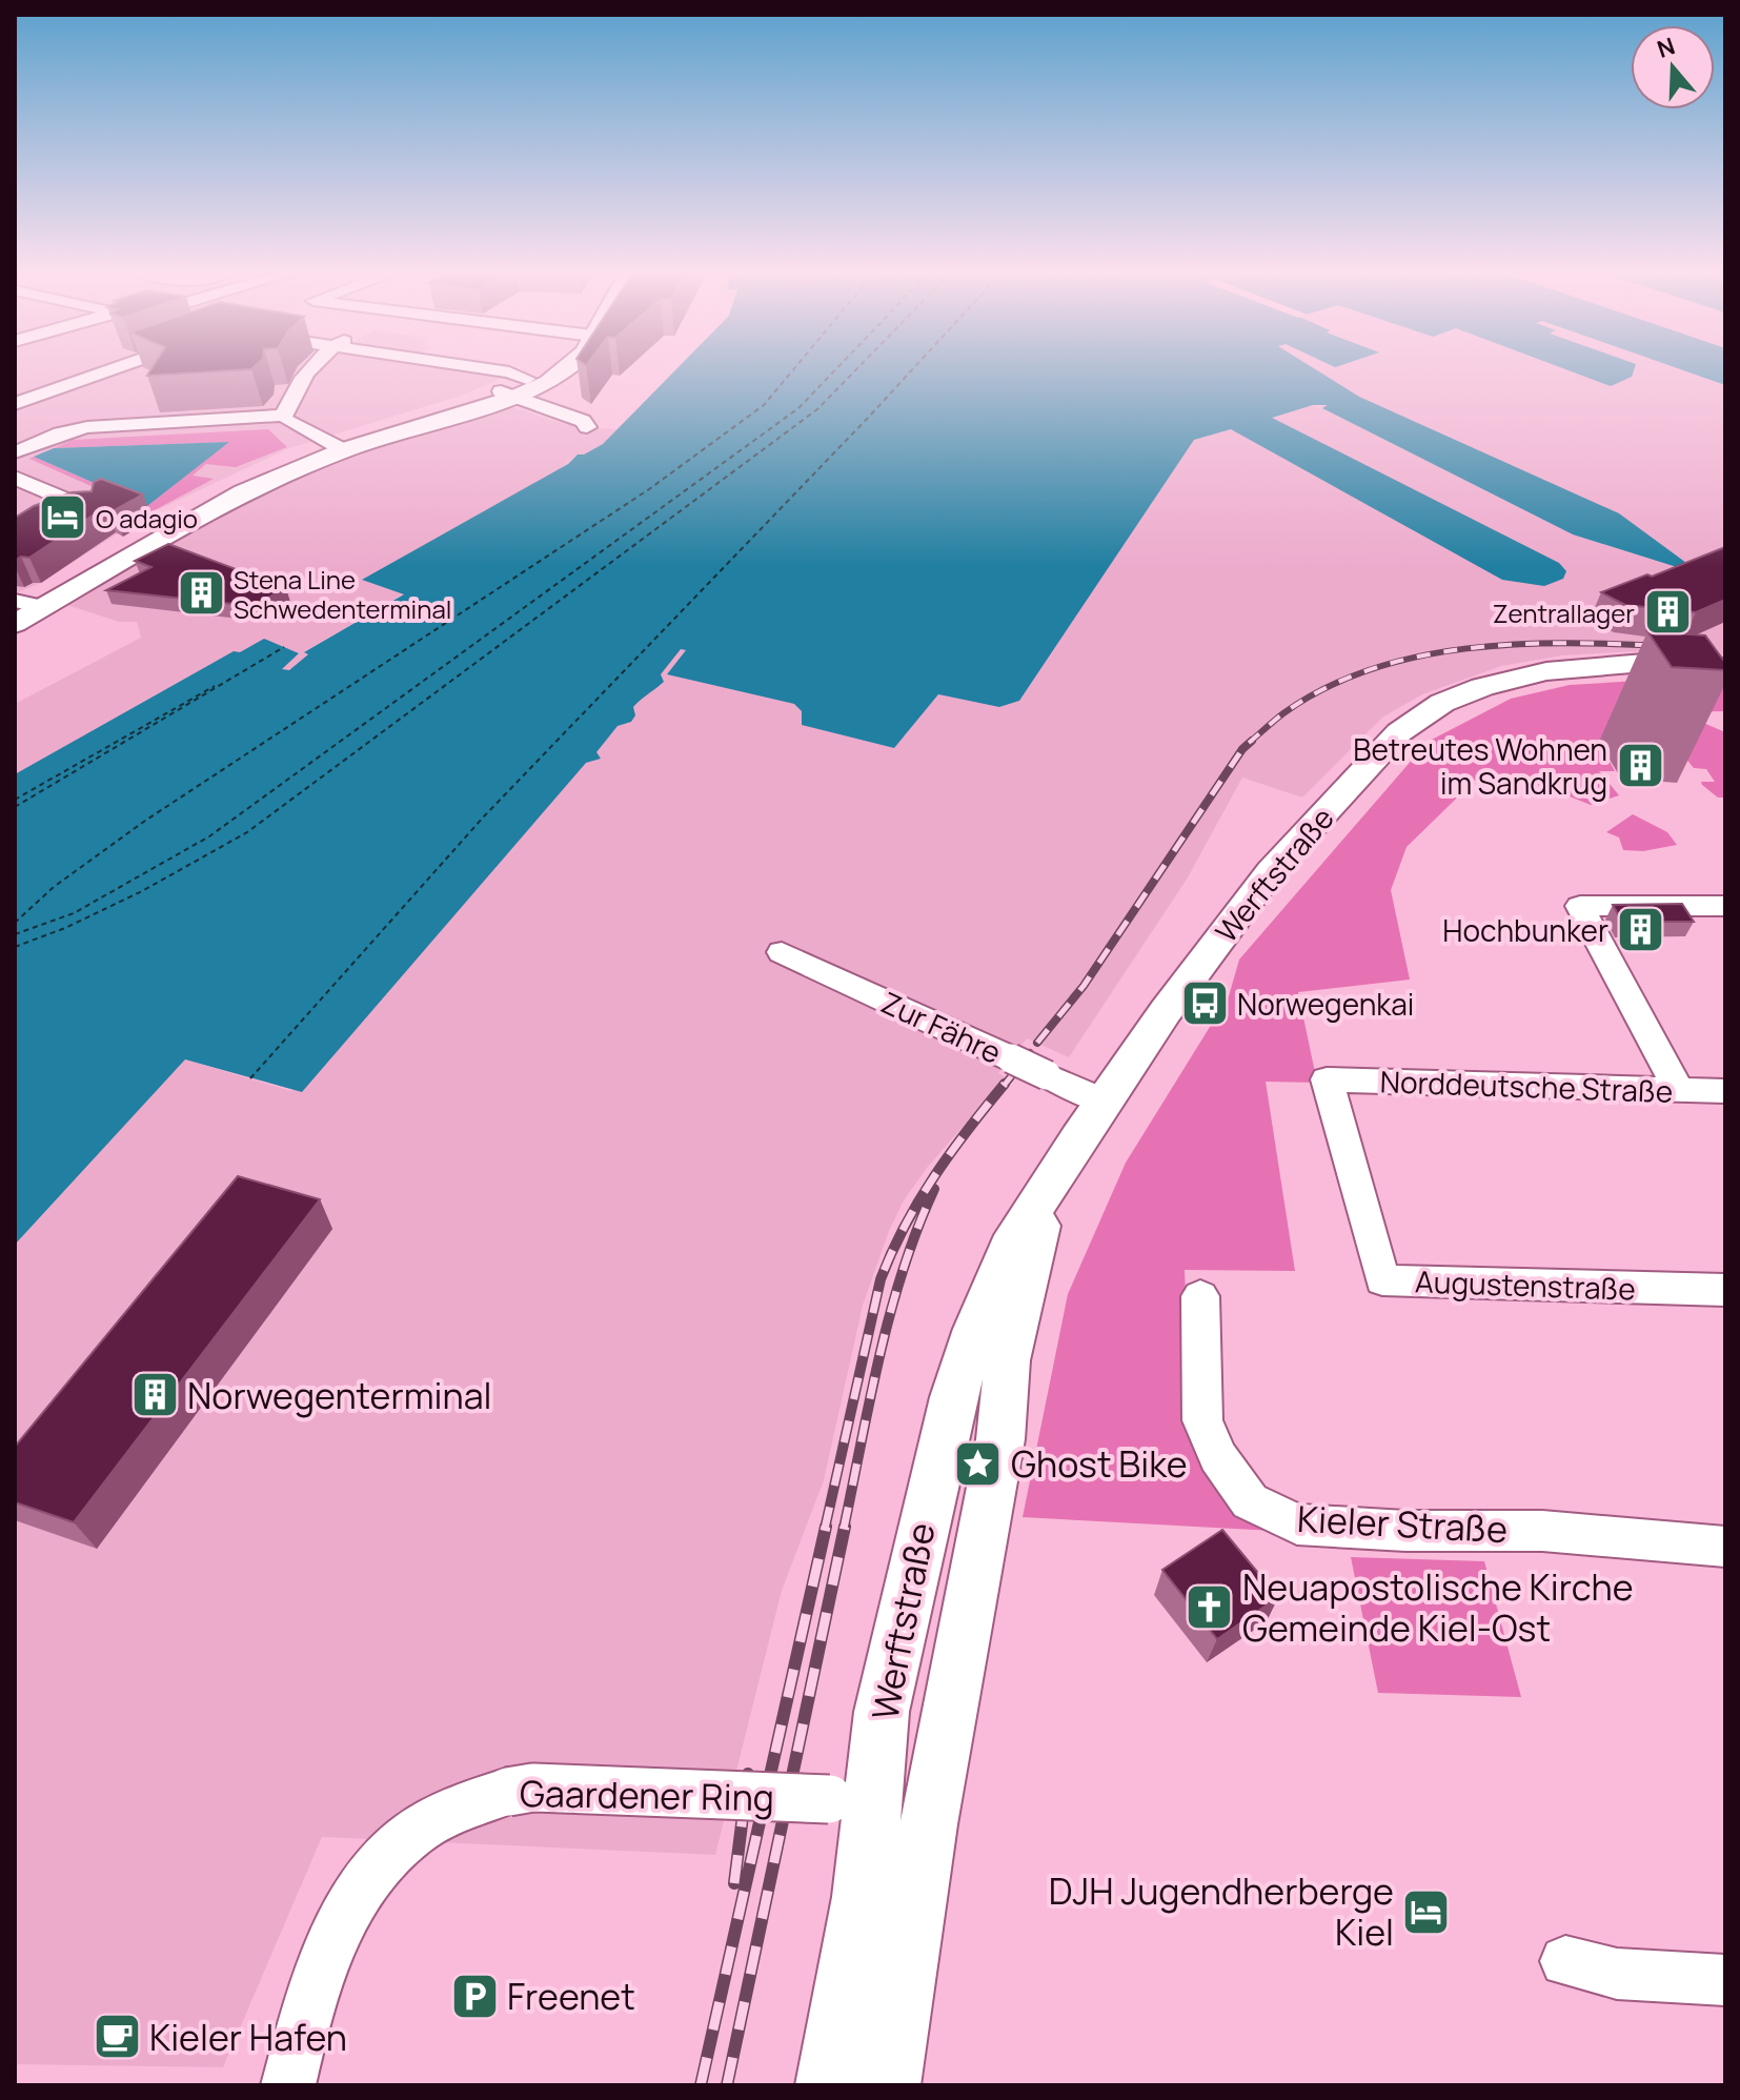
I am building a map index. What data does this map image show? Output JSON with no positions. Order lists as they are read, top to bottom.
{
  "streets": {
    "main road": ["Werftstraße"],
    "street": [
      "Zur Fähre",
      "Norddeutsche Straße",
      "Augustenstraße",
      "Kieler Straße",
      "Gaardener Ring"
    ]
  },
  "crossings": [
    ["Werftstraße", "Zur Fähre"],
    ["Werftstraße", "Gaardener Ring"],
    ["Norddeutsche Straße", "Augustenstraße"]
  ],
  "places": {
    "hotel": ["O adagio", "DJH Jugendherberge Kiel"],
    "building": [
      "Stena Line Schwedenterminal",
      "Zentrallager",
      "Betreutes Wohnen im Sandkrug",
      "Hochbunker",
      "Norwegenterminal"
    ],
    "bus stop": ["Norwegenkai"],
    "place": ["Ghost Bike"],
    "church": ["Neuapostolische Kirche Gemeinde Kiel-Ost"],
    "parking": ["Freenet"],
    "cafe": ["Kieler Hafen"]
  },
  "north": "top"
}
